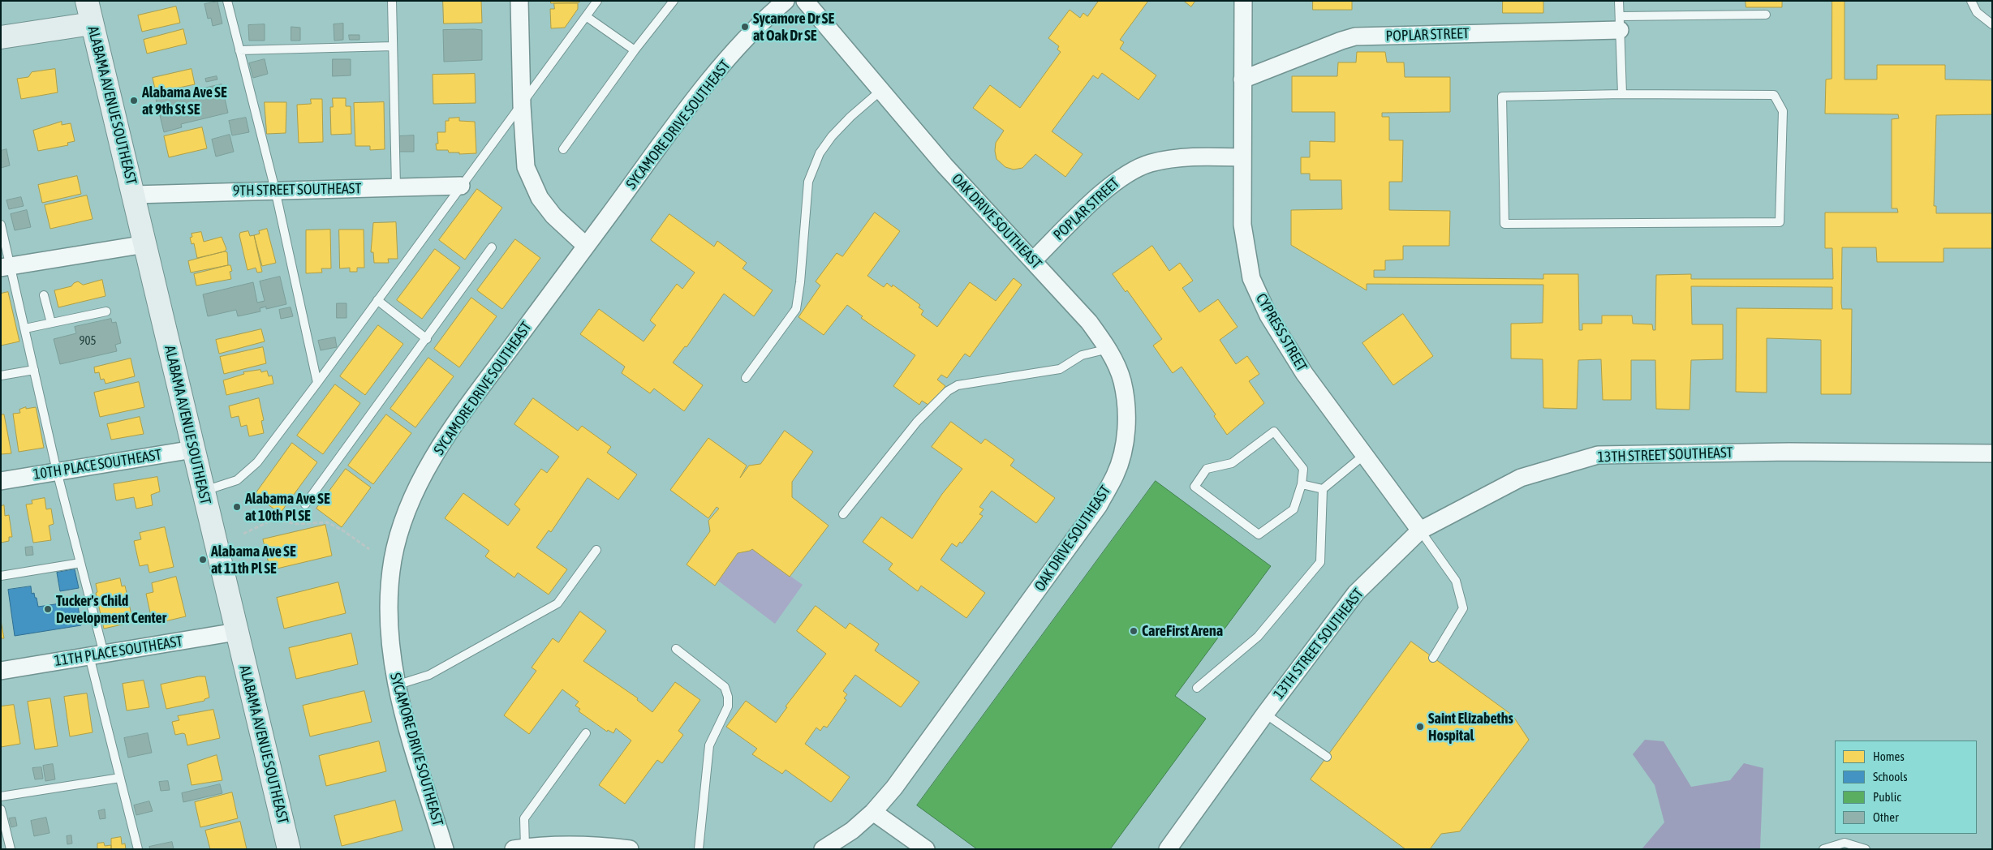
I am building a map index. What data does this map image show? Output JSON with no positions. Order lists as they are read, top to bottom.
{
  "streets": {
    "main road": ["ALABAMA AVENUE SOUTHEAST"],
    "street": [
      "POPLAR STREET",
      "SYCAMORE DRIVE SOUTHEAST",
      "9TH STREET SOUTHEAST",
      "OAK DRIVE SOUTHEAST",
      "CYPRESS STREET",
      "13TH STREET SOUTHEAST",
      "10TH PLACE SOUTHEAST",
      "11TH PLACE SOUTHEAST"
    ]
  },
  "crossings": [
    ["POPLAR STREET", "OAK DRIVE SOUTHEAST"],
    ["POPLAR STREET", "CYPRESS STREET"],
    ["ALABAMA AVENUE SOUTHEAST", "9TH STREET SOUTHEAST"],
    ["ALABAMA AVENUE SOUTHEAST", "10TH PLACE SOUTHEAST"],
    ["ALABAMA AVENUE SOUTHEAST", "11TH PLACE SOUTHEAST"],
    ["CYPRESS STREET", "13TH STREET SOUTHEAST"]
  ],
  "places": [
    "Sycamore Dr SE at Oak Dr SE",
    "Alabama Ave SE at 9th St SE",
    "Alabama Ave SE at 10th Pl SE",
    "Alabama Ave SE at 11th Pl SE",
    "Tucker's Child Development Center",
    "CareFirst Arena",
    "Saint Elizabeths Hospital"
  ],
  "house_numbers": ["905"],
  "legend": [
    "Homes",
    "Schools",
    "Public",
    "Other"
  ]
}
